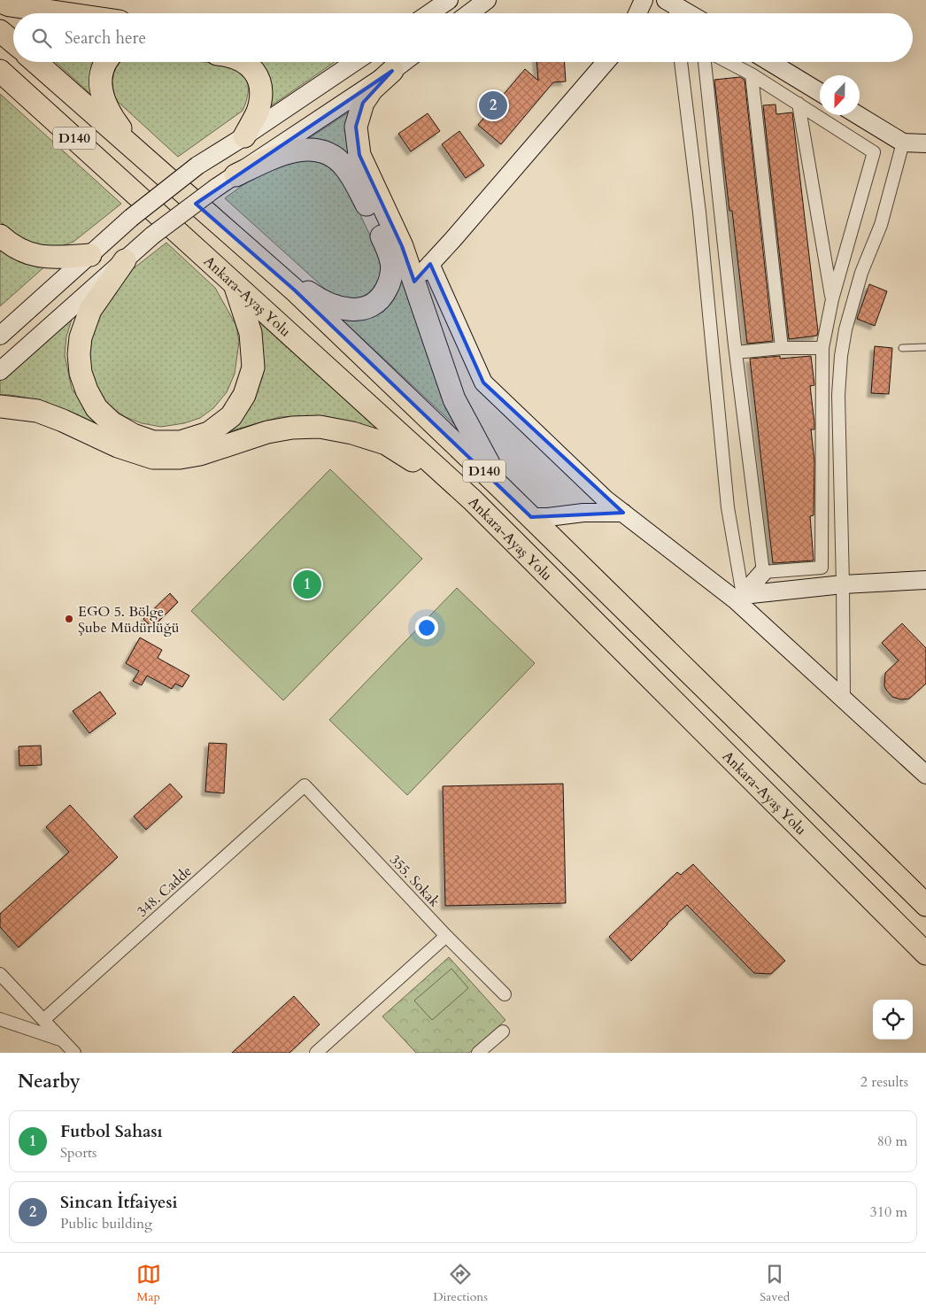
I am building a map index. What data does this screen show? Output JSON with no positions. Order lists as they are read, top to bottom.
{
  "streets": {
    "highway": ["D140", "Ankara-Ayaş Yolu"],
    "street": ["355. Sokak", "348. Cadde"]
  },
  "crossings": [
    ["355. Sokak", "348. Cadde"]
  ],
  "places": ["EGO 5. Bölge Şube Müdürlüğü"],
  "north": "bottom",
  "page": {
    "search": "Search here",
    "pins": ["2", "1"],
    "heading": ["Nearby", "2 results"],
    "list": [
      {
        "mark": "1",
        "name": "Futbol Sahası",
        "note": "Sports",
        "value": "80 m"
      },
      {
        "mark": "2",
        "name": "Sincan İtfaiyesi",
        "note": "Public building",
        "value": "310 m"
      }
    ],
    "nav": ["Map", "Directions", "Saved"]
  }
}
